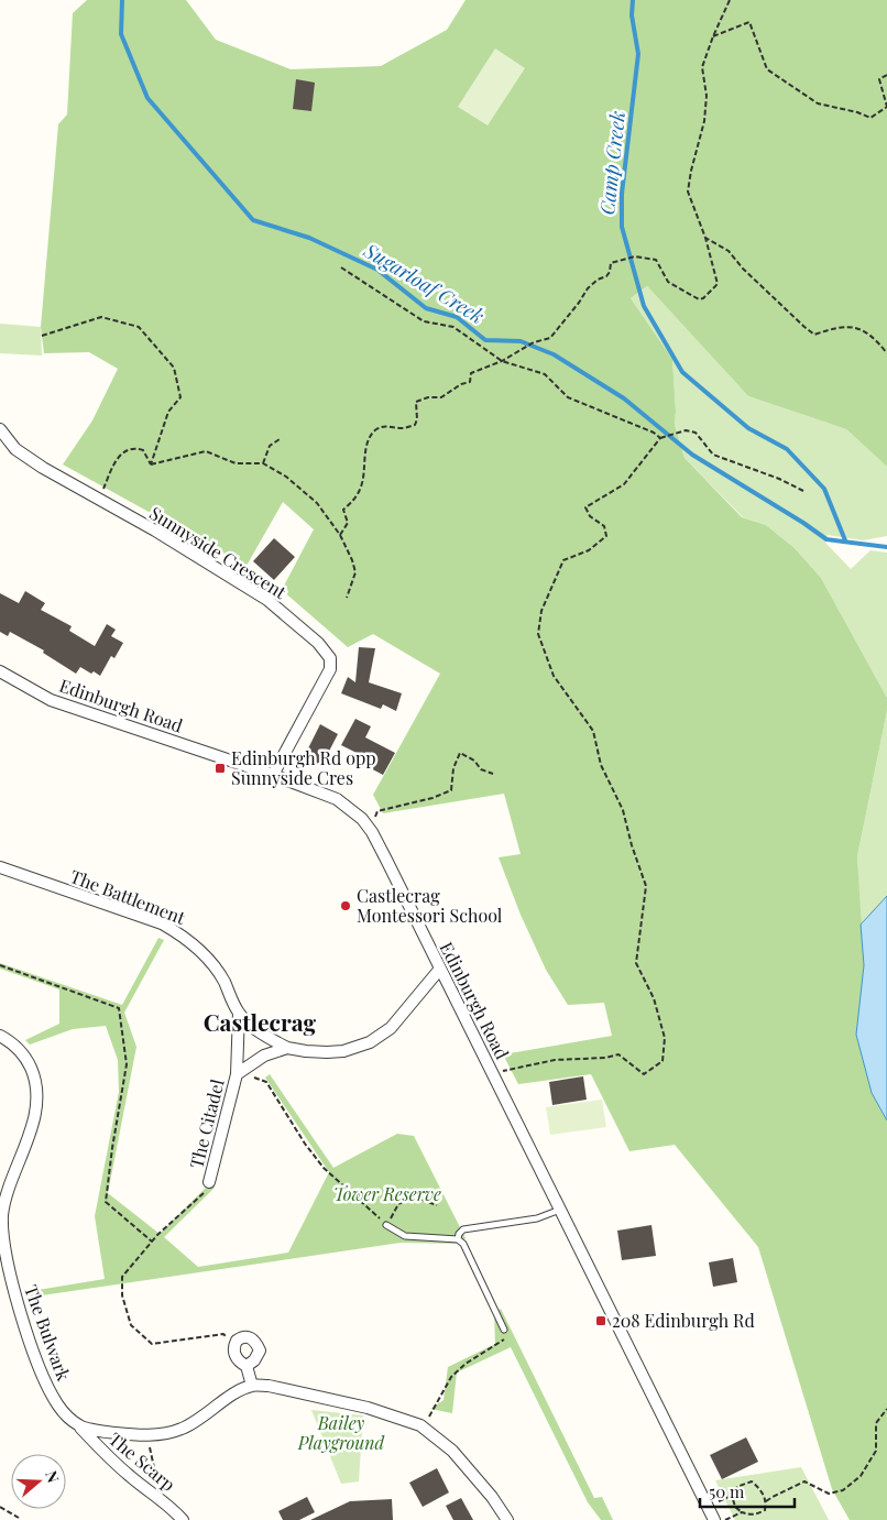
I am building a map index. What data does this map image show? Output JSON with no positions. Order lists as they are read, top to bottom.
{
  "streets": {
    "street": [
      "Sunnyside Crescent",
      "Edinburgh Road",
      "The Battlement",
      "The Citadel",
      "The Bulwark",
      "The Scarp"
    ]
  },
  "crossings": [
    ["Sunnyside Crescent", "Edinburgh Road"],
    ["Edinburgh Road", "The Citadel"],
    ["The Battlement", "The Citadel"],
    ["The Bulwark", "The Scarp"]
  ],
  "districts": ["Castlecrag"],
  "water": ["Camp Creek", "Sugarloaf Creek"],
  "parks": ["Tower Reserve", "Bailey Playground"],
  "places": {
    "transit": ["Edinburgh Rd opp Sunnyside Cres", "208 Edinburgh Rd"],
    "other": ["Castlecrag Montessori School"]
  },
  "scale_bar": "50 m",
  "north": "right"
}
